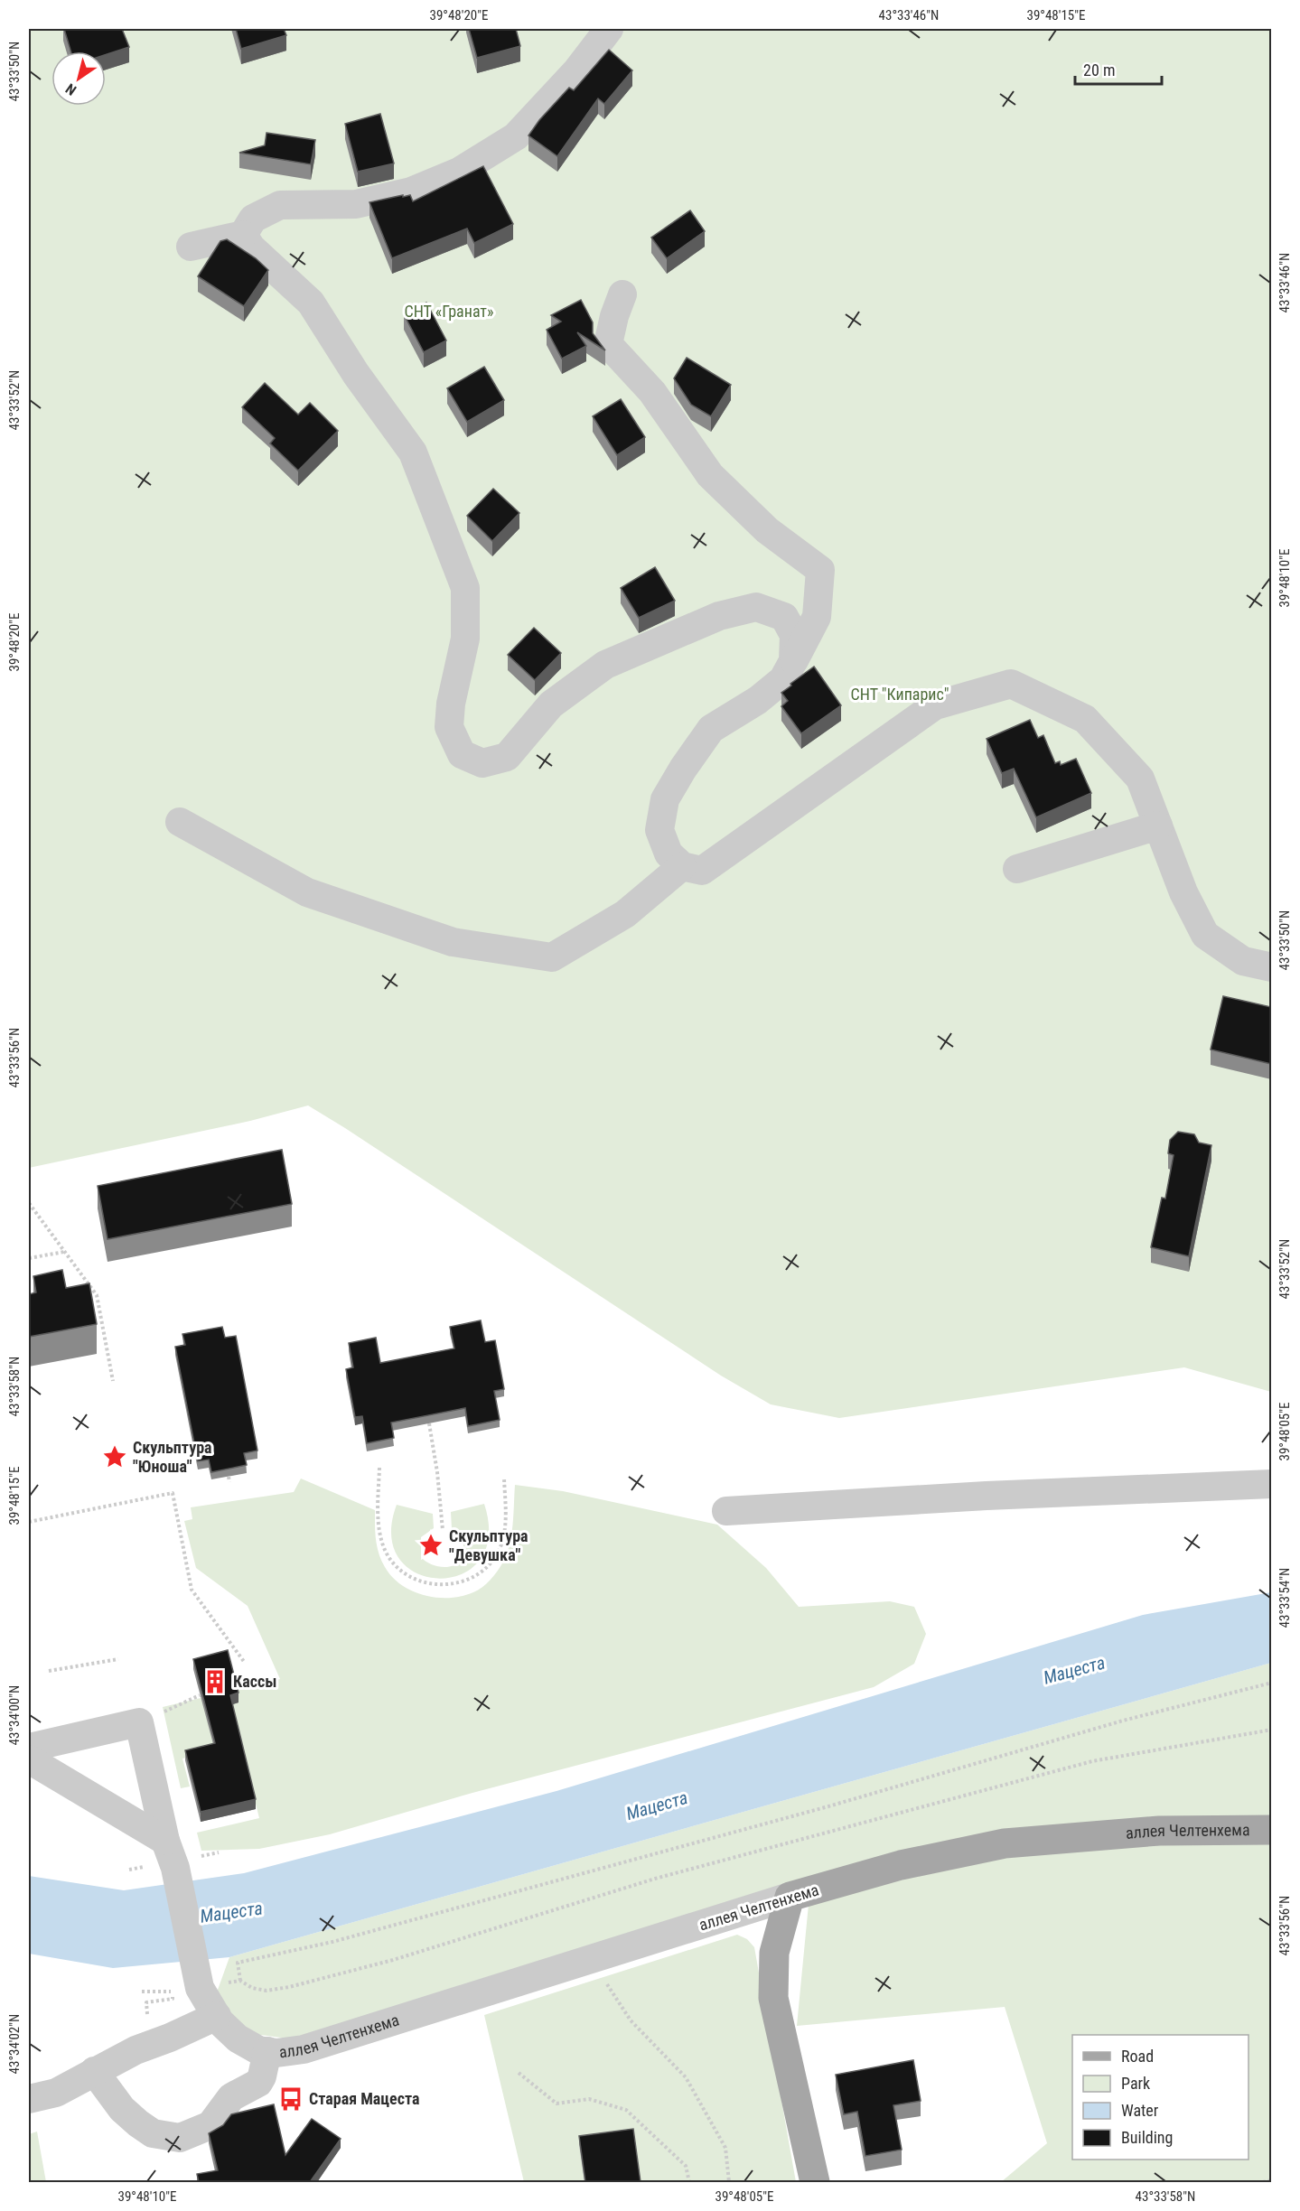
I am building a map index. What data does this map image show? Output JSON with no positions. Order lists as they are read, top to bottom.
{
  "streets": {
    "main road": ["аллея Челтенхема"]
  },
  "water": ["Мацеста"],
  "parks": ["СНТ «Гранат»", "СНТ \"Кипарис\""],
  "places": {
    "place": ["Скульптура \"Юноша\"", "Скульптура \"Девушка\""],
    "building": ["Кассы"],
    "bus stop": ["Старая Мацеста"]
  },
  "legend": [
    "Road",
    "Park",
    "Water",
    "Building"
  ],
  "scale_bar": "20 m",
  "north": "bottom left",
  "coordinates": [
    "39°48'20\"E",
    "43°33'46\"N",
    "39°48'15\"E",
    "43°33'50\"N",
    "43°33'52\"N",
    "39°48'10\"E",
    "43°33'56\"N",
    "43°33'58\"N",
    "39°48'05\"E",
    "43°33'54\"N",
    "43°34'00\"N",
    "43°34'02\"N"
  ]
}
